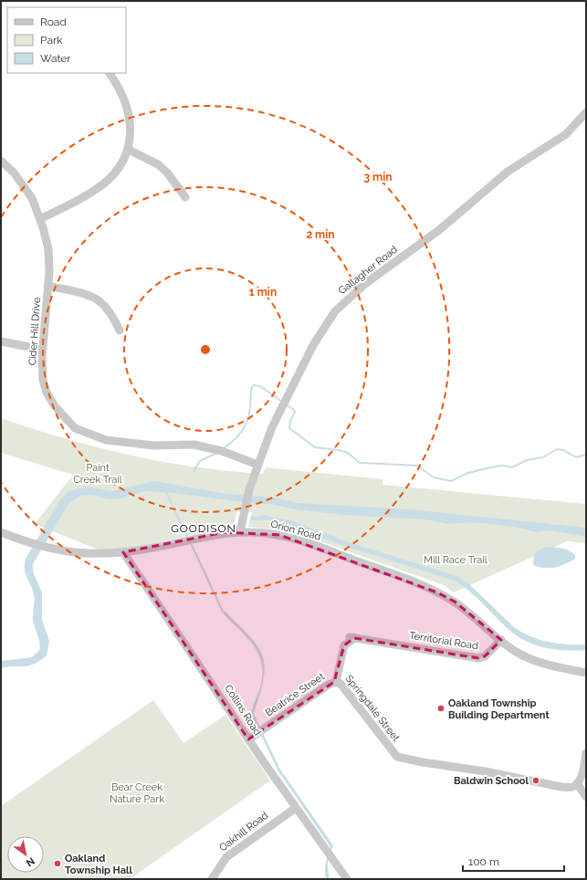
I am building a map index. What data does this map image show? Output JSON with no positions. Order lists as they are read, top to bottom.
{
  "streets": {
    "street": [
      "Gallagher Road",
      "Cider Hill Drive",
      "Orion Road",
      "Territorial Road",
      "Beatrice Street",
      "Springdale Street",
      "Collins Road",
      "Oakhill Road"
    ]
  },
  "crossings": [
    ["Gallagher Road", "Cider Hill Drive"],
    ["Gallagher Road", "Orion Road"],
    ["Orion Road", "Territorial Road"],
    ["Orion Road", "Collins Road"],
    ["Territorial Road", "Springdale Street"],
    ["Beatrice Street", "Springdale Street"],
    ["Beatrice Street", "Collins Road"],
    ["Collins Road", "Oakhill Road"]
  ],
  "districts": ["GOODISON"],
  "parks": ["Paint Creek Trail", "Mill Race Trail", "Bear Creek Nature Park"],
  "places": ["Oakland Township Building Department", "Baldwin School", "Oakland Township Hall"],
  "legend": ["Road", "Park", "Water"],
  "scale_bar": "100 m",
  "north": "bottom right",
  "rings": ["3 min", "2 min", "1 min"]
}
